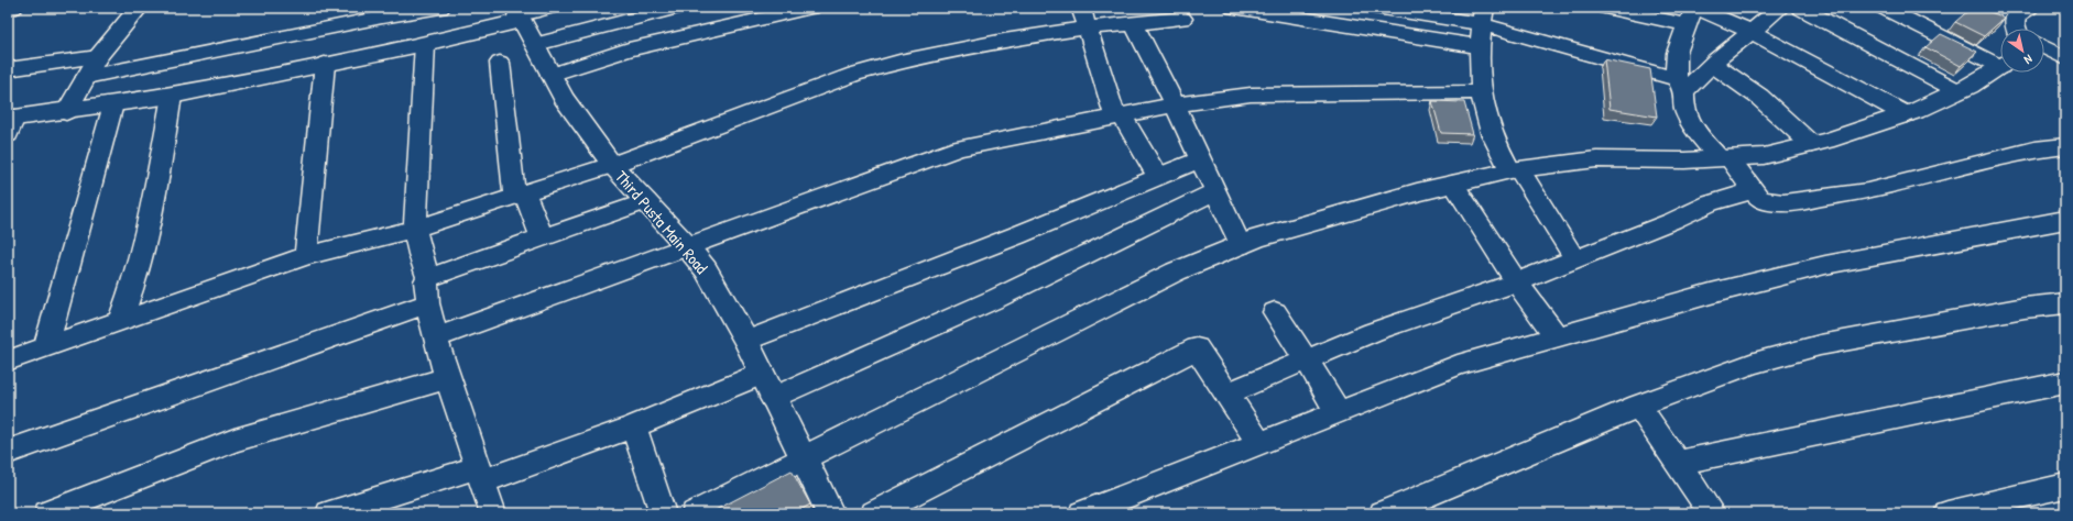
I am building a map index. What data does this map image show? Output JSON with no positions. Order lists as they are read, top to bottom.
{
  "streets": {
    "street": ["Third Pusta Main Road"]
  },
  "north": "bottom right"
}
